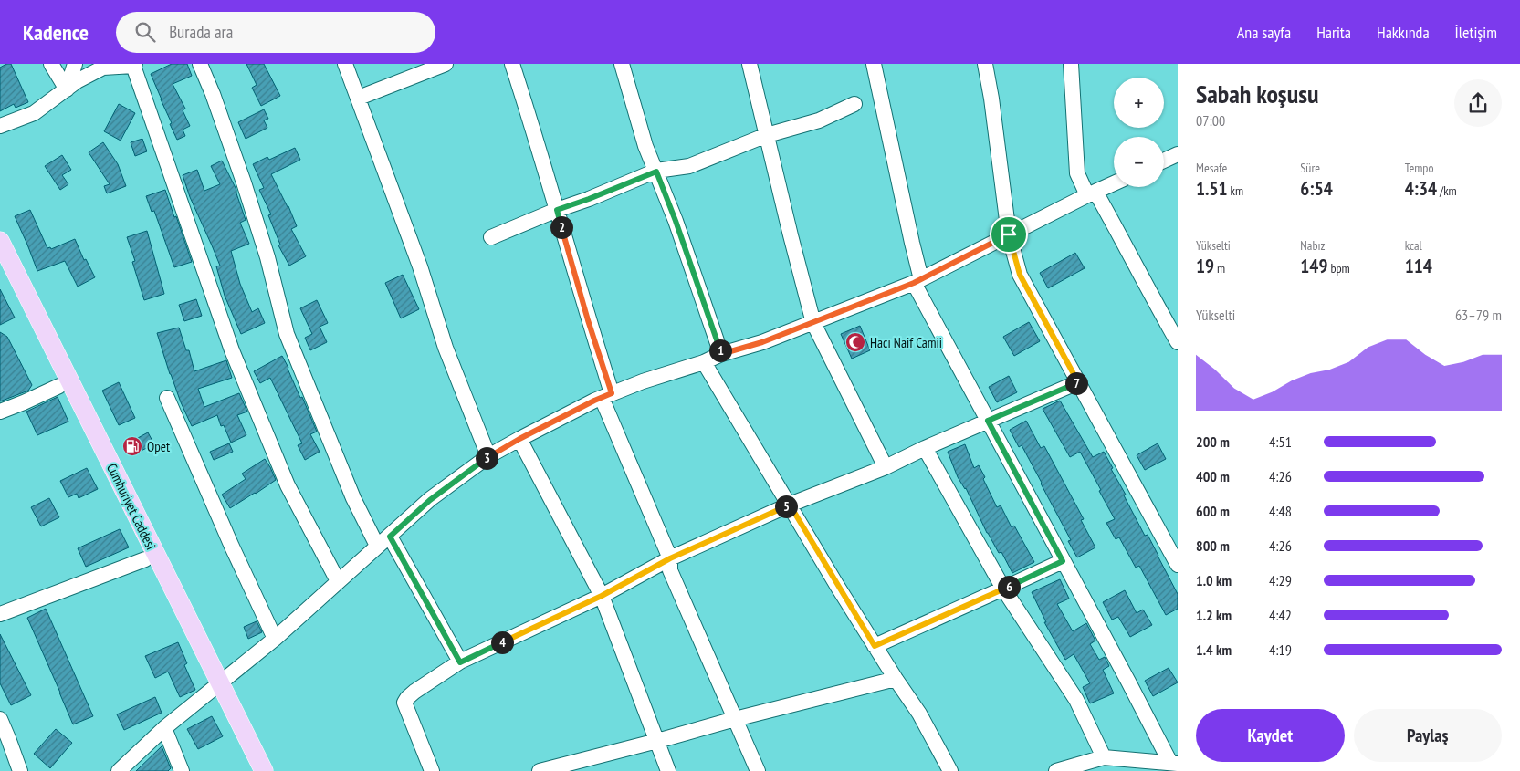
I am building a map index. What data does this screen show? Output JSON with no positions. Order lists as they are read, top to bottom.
{
  "streets": {
    "main road": ["Cumhuriyet Caddesi"]
  },
  "places": {
    "mosque": ["Hacı Naif Camii"],
    "fuel station": ["Opet"]
  },
  "page": {
    "header": "Kadence",
    "search": "Burada ara",
    "nav": [
      "Ana sayfa",
      "Harita",
      "Hakkında",
      "İletişim"
    ],
    "heading": ["Sabah koşusu", "07:00"],
    "map_buttons": ["+", "−"],
    "stats": [
      ["Mesafe", "1.51 km"],
      ["Süre", "6:54"],
      ["Tempo", "4:34 /km"],
      ["Yükselti", "19 m"],
      ["Nabız", "149 bpm"],
      ["kcal", "114"]
    ],
    "pins": [
      "2",
      "1",
      "7",
      "3",
      "5",
      "6",
      "4"
    ],
    "chart": ["Yükselti", "63–79 m"],
    "list": [
      {
        "name": "200 m",
        "note": "4:51"
      },
      {
        "name": "400 m",
        "note": "4:26"
      },
      {
        "name": "600 m",
        "note": "4:48"
      },
      {
        "name": "800 m",
        "note": "4:26"
      },
      {
        "name": "1.0 km",
        "note": "4:29"
      },
      {
        "name": "1.2 km",
        "note": "4:42"
      },
      {
        "name": "1.4 km",
        "note": "4:19"
      }
    ],
    "buttons": ["Kaydet", "Paylaş"]
  }
}
